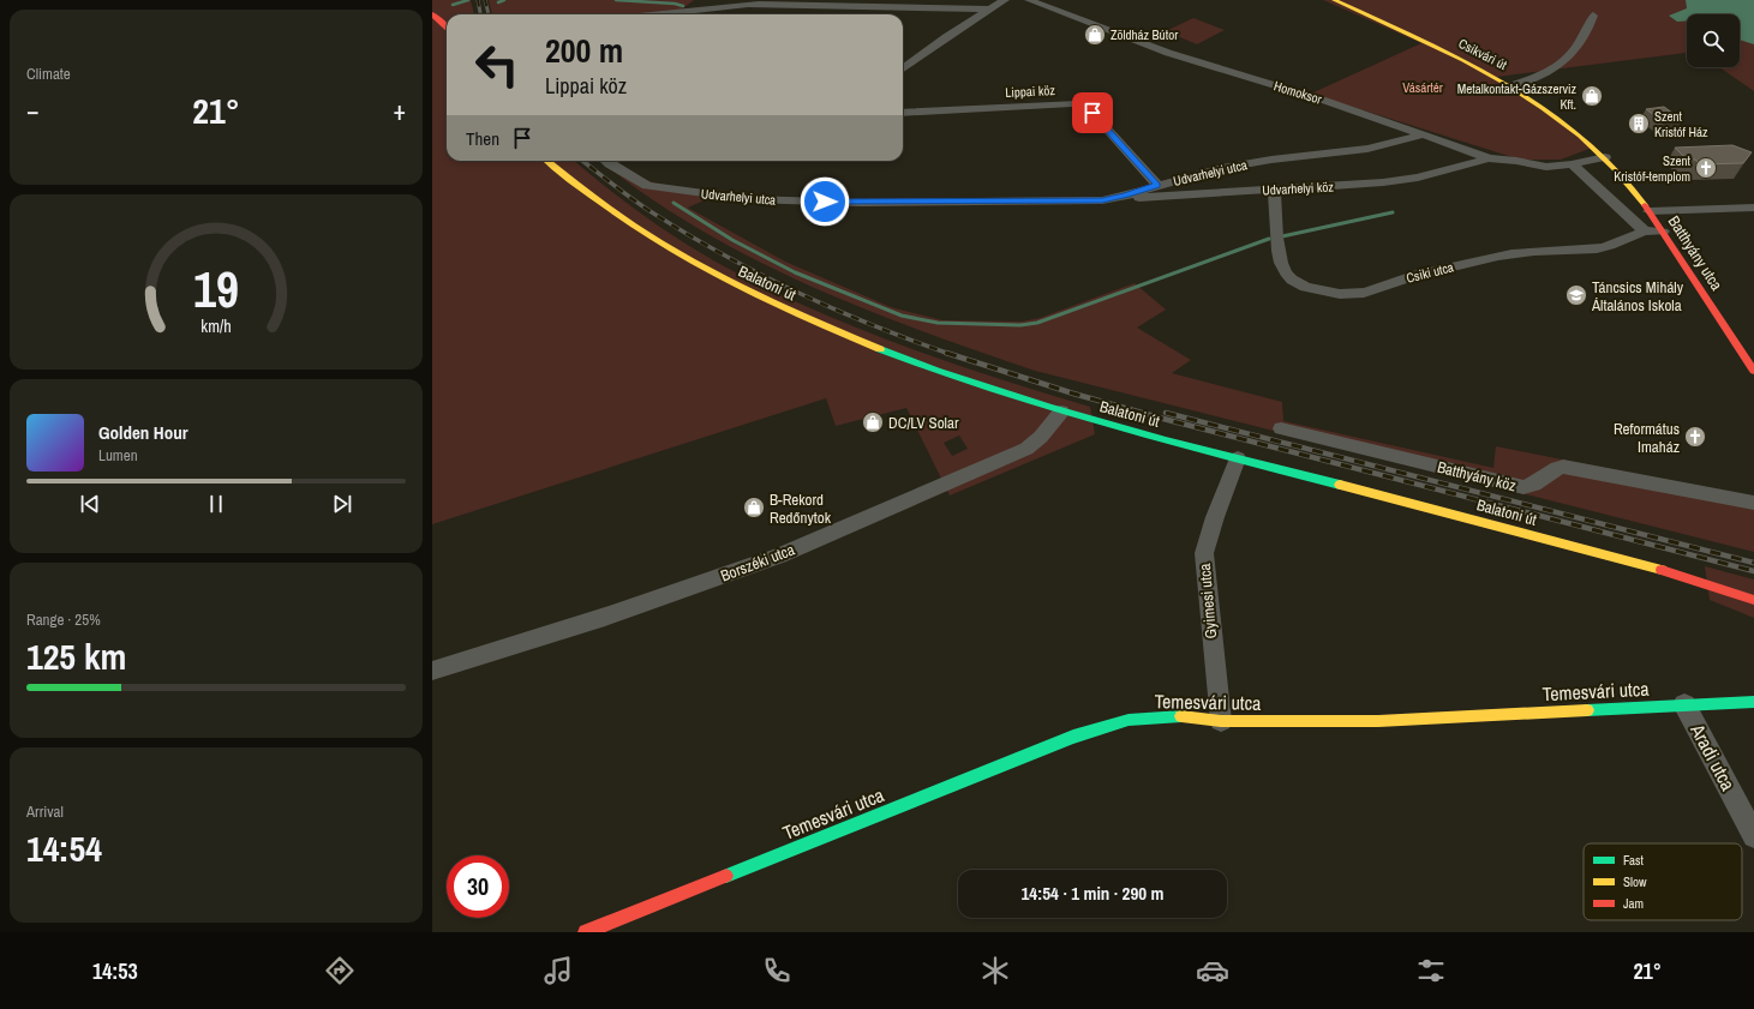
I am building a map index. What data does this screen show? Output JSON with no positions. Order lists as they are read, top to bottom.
{
  "streets": {
    "street": [
      "Csikvári út",
      "Lippai köz",
      "Homoksor",
      "Udvarhelyi utca",
      "Udvarhelyi köz",
      "Batthyány utca",
      "Csiki utca",
      "Balatoni út",
      "Batthyány köz",
      "Borszéki utca",
      "Gyimesi utca",
      "Temesvári utca",
      "Aradi utca"
    ]
  },
  "crossings": [
    ["Csikvári út", "Homoksor"],
    ["Csikvári út", "Batthyány utca"],
    ["Lippai köz", "Udvarhelyi utca"],
    ["Homoksor", "Udvarhelyi utca"],
    ["Homoksor", "Udvarhelyi köz"],
    ["Homoksor", "Batthyány utca"],
    ["Udvarhelyi utca", "Udvarhelyi köz"],
    ["Udvarhelyi köz", "Csiki utca"],
    ["Batthyány utca", "Csiki utca"],
    ["Balatoni út", "Borszéki utca"],
    ["Balatoni út", "Gyimesi utca"],
    ["Gyimesi utca", "Temesvári utca"],
    ["Temesvári utca", "Aradi utca"]
  ],
  "parks": ["Vásártér"],
  "places": {
    "shop": [
      "Zöldház Bútor",
      "Metalkontakt-Gázszerviz Kft.",
      "DC/LV Solar",
      "B-Rekord Redőnytok"
    ],
    "building": ["Szent Kristóf Ház"],
    "church": ["Szent Kristóf-templom", "Református Imaház"],
    "school or university": ["Táncsics Mihály Általános Iskola"]
  },
  "legend": ["Fast", "Slow", "Jam"],
  "page": {
    "tile": [
      "Climate",
      ["Range · 25%", "125 km"],
      ["Arrival", "14:54"]
    ],
    "turn": ["200 m", "Lippai köz"],
    "heat": ["−", "21°", "+"],
    "then": "Then",
    "song": ["Golden Hour", "Lumen"],
    "limit": "30",
    "trip": "14:54 · 1 min · 290 m",
    "tabs": ["14:53", "21°"],
    "gauge": ["19", "km/h"]
  }
}
